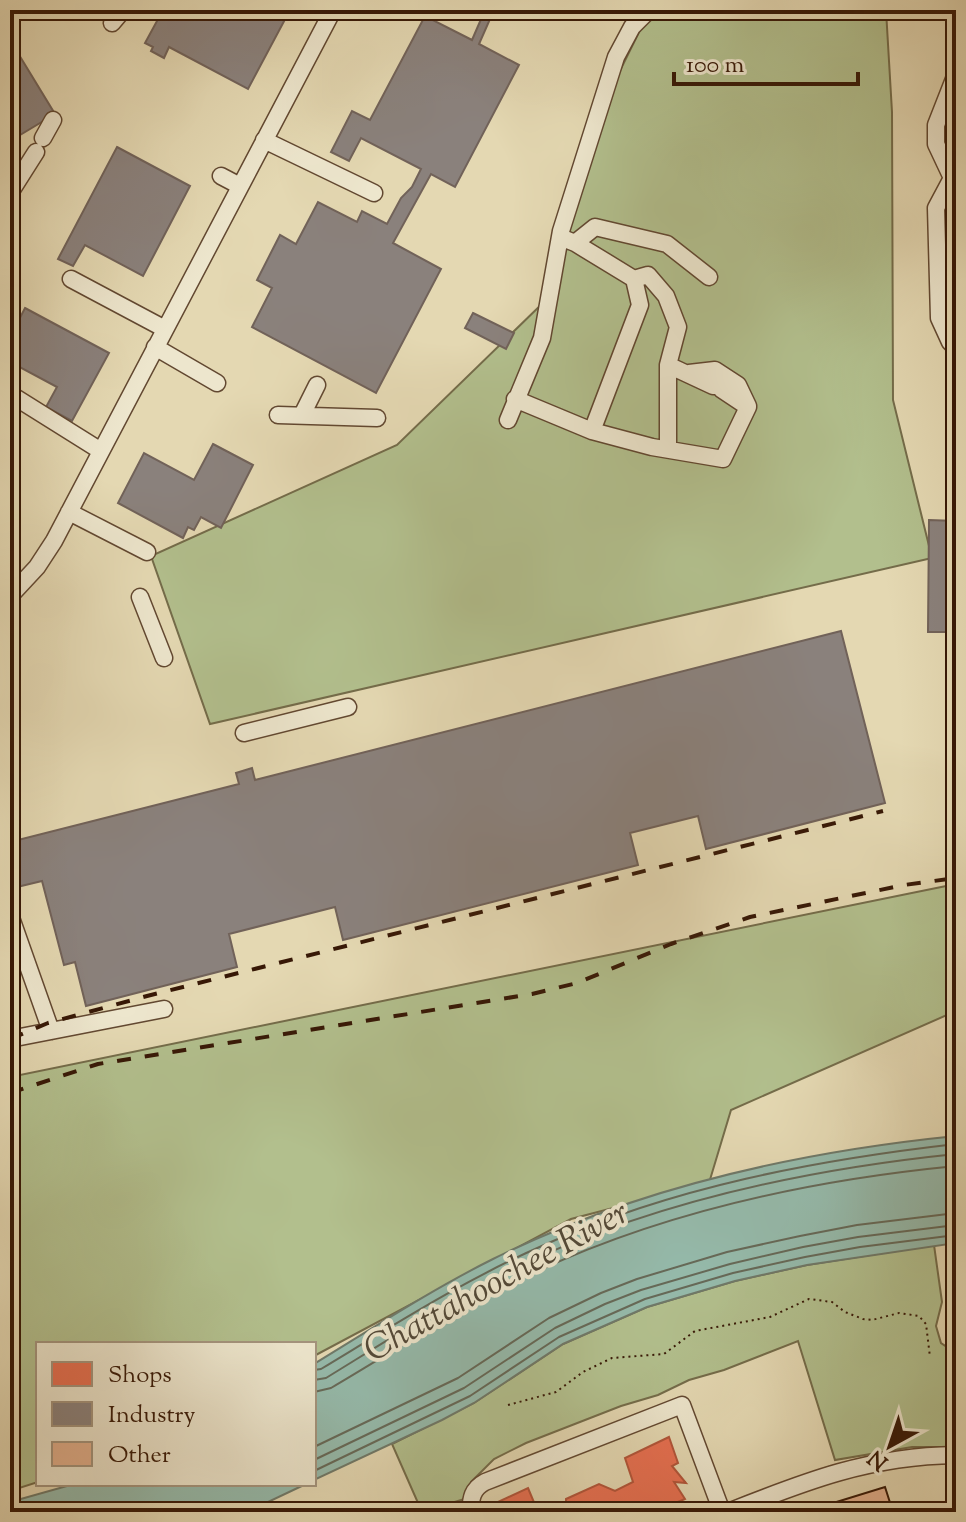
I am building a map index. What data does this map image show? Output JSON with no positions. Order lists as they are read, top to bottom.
{
  "water": ["Chattahoochee River"],
  "legend": ["Shops", "Industry", "Other"],
  "scale_bar": "100 m",
  "north": "bottom left"
}
